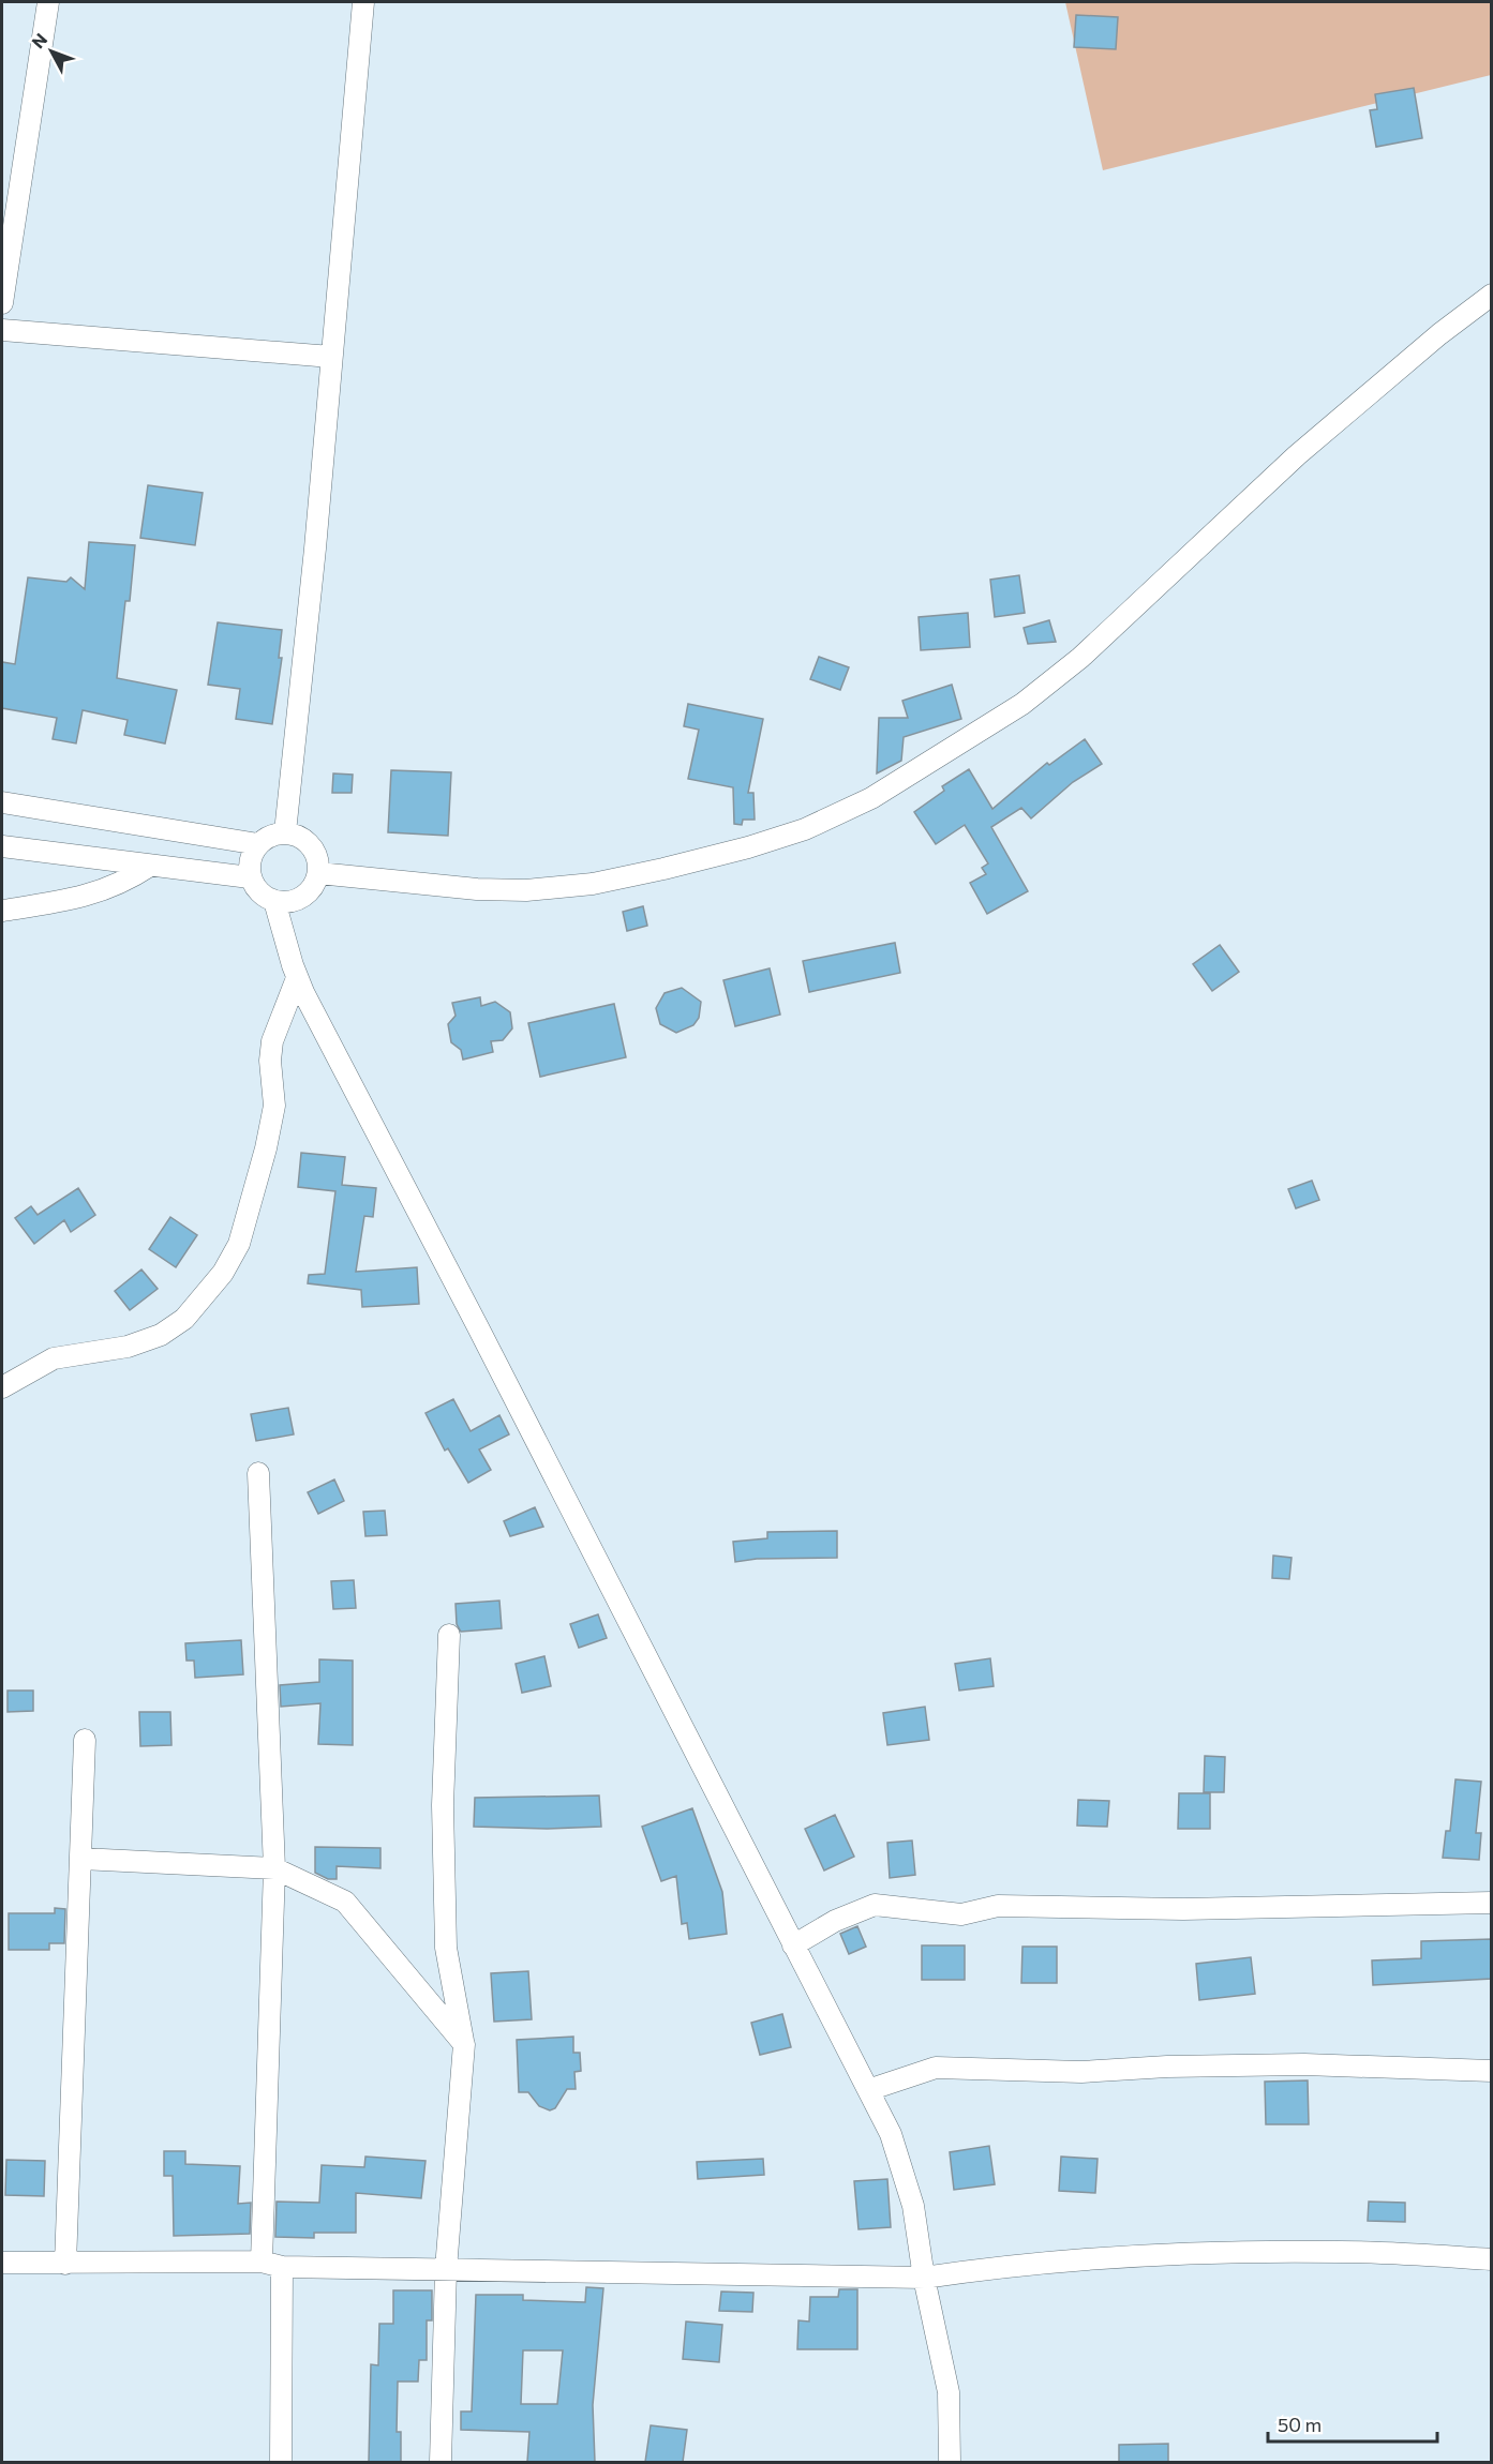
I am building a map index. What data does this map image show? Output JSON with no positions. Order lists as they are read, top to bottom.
{
  "scale_bar": "50 m",
  "north": "top left"
}
